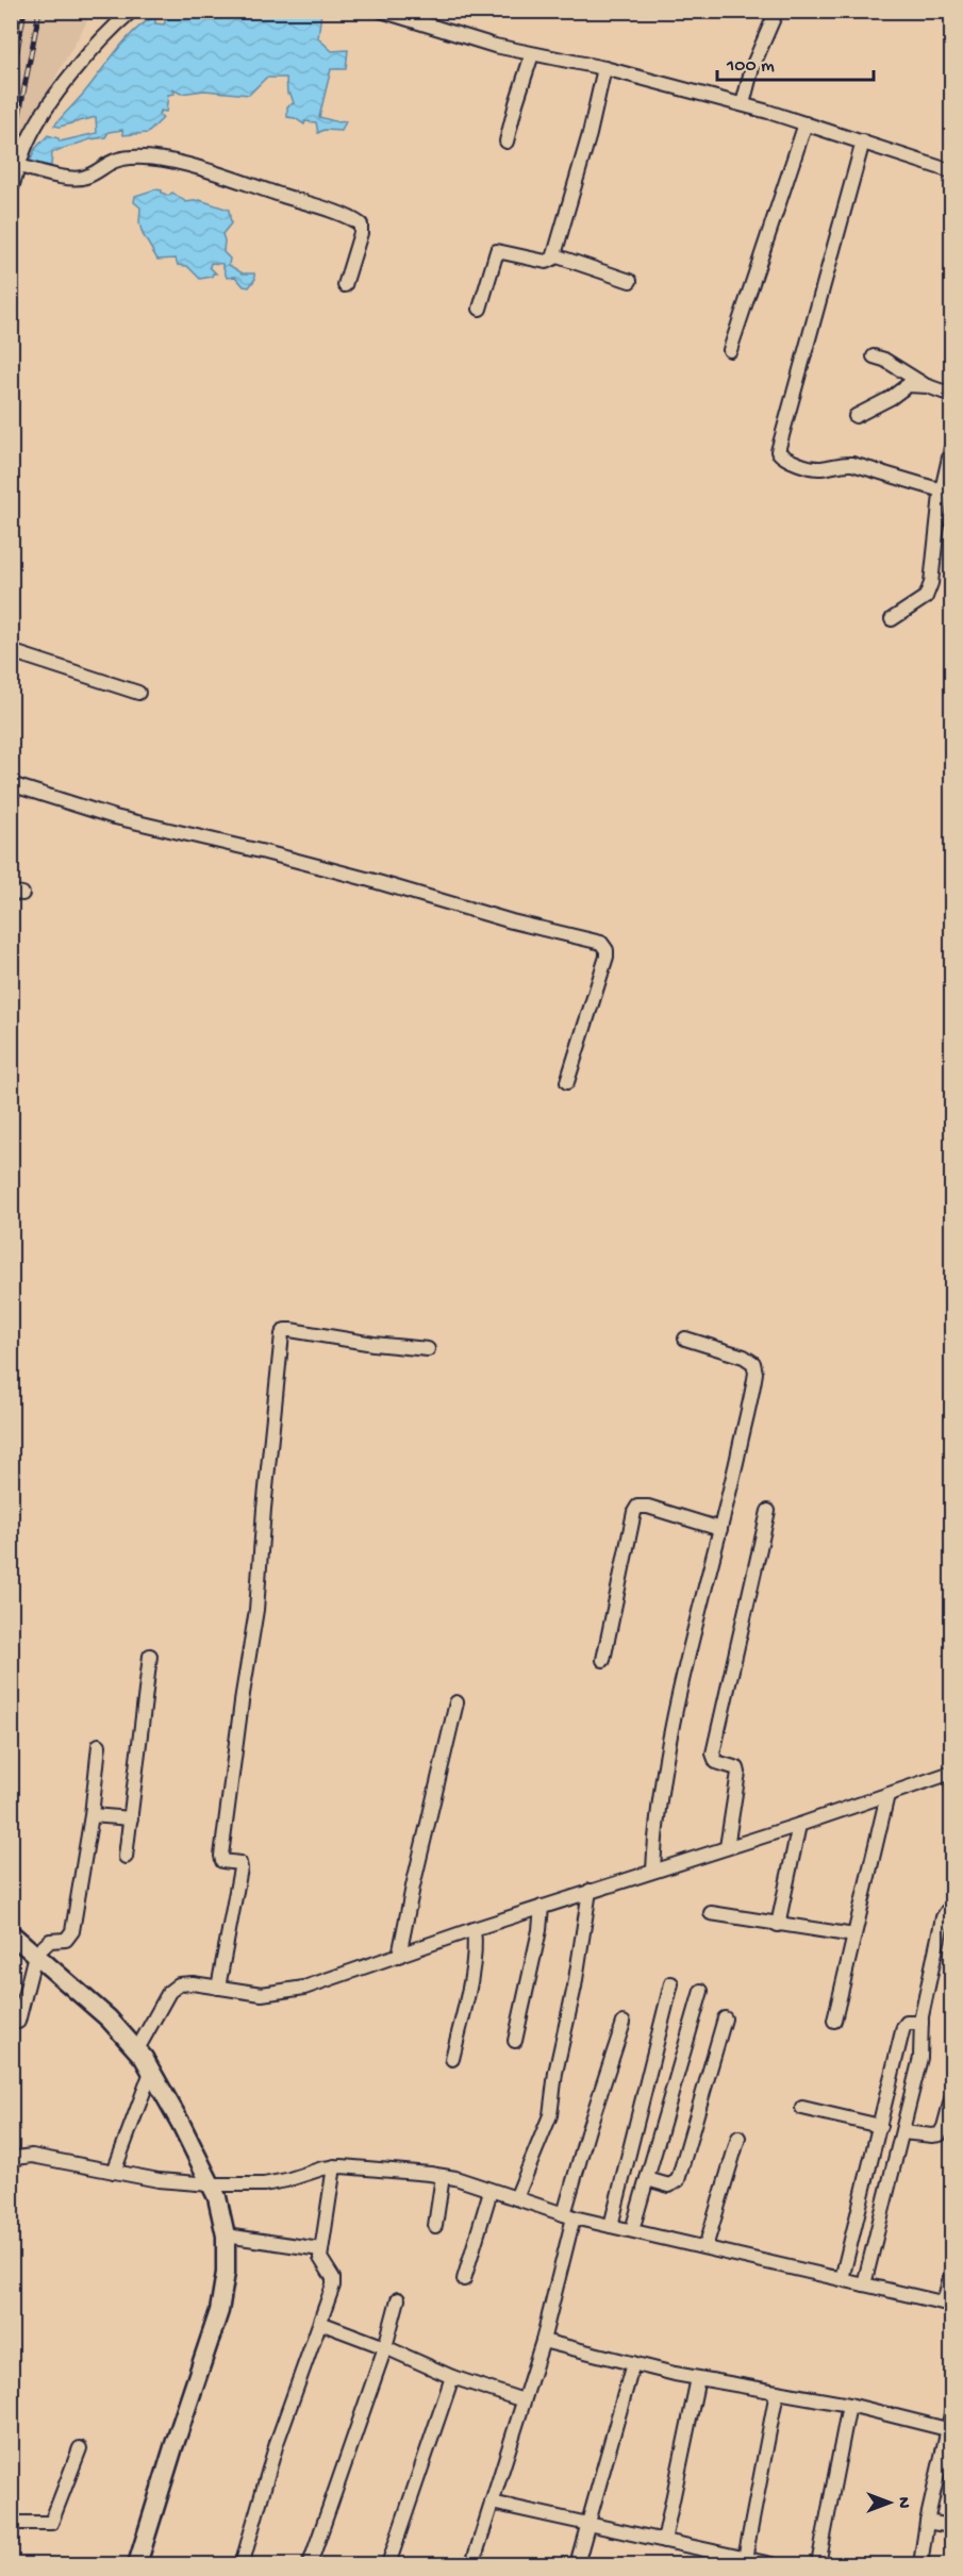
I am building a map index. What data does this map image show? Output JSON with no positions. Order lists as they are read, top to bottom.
{
  "scale_bar": "100 m",
  "north": "right"
}
